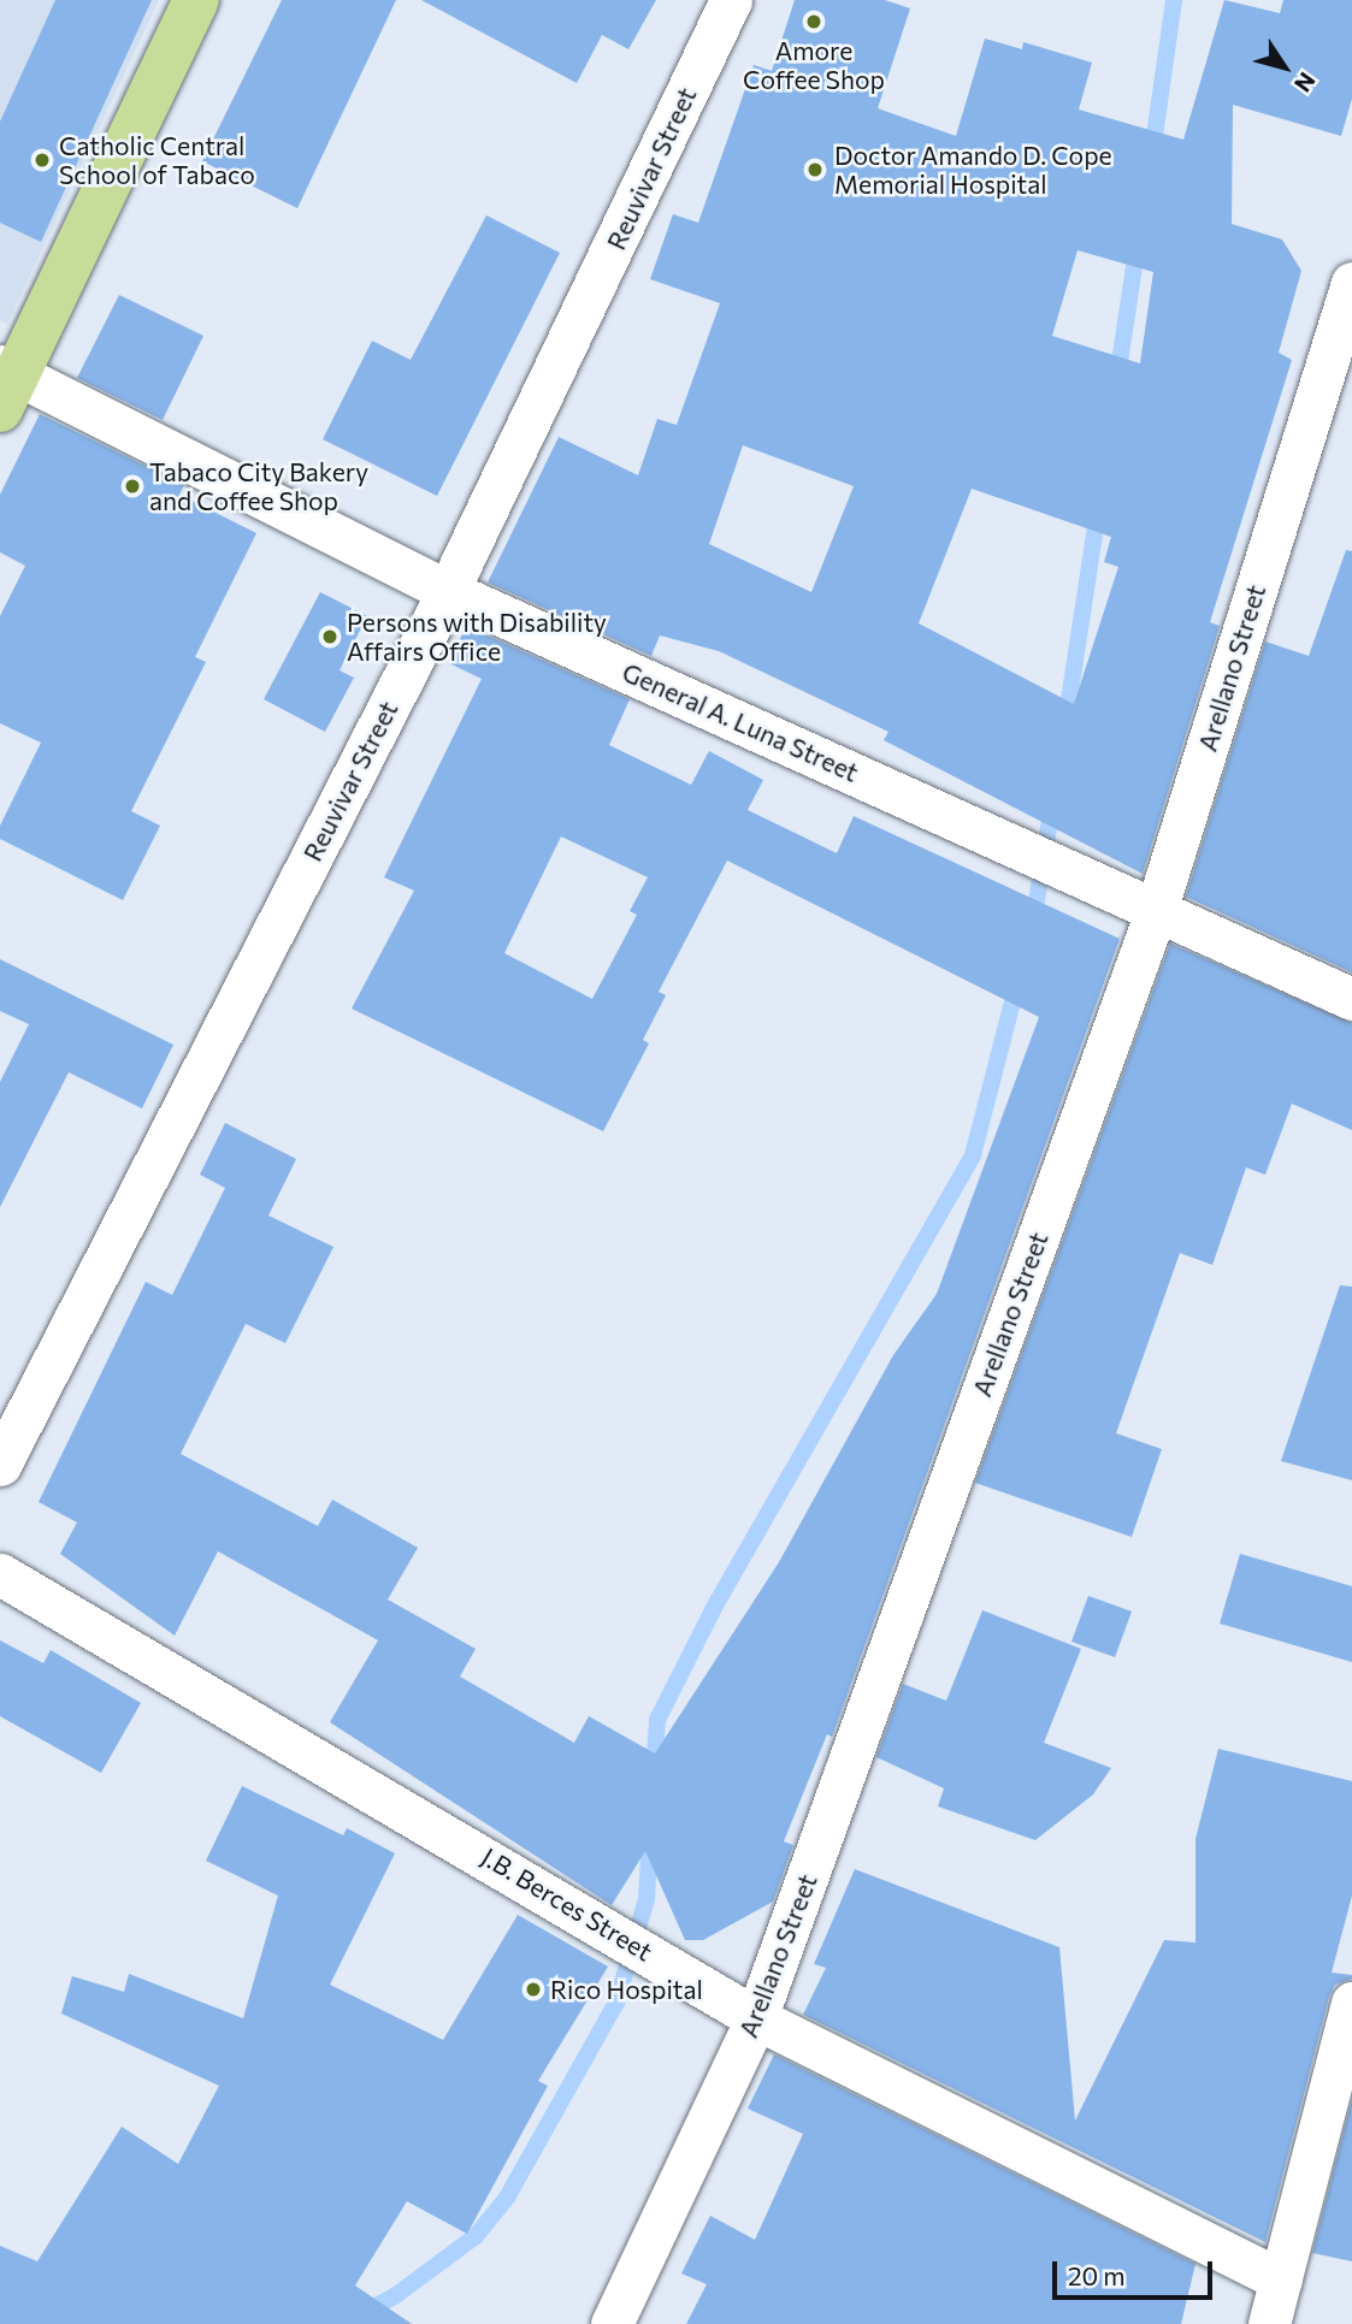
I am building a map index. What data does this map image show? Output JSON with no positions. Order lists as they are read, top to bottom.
{
  "streets": {
    "street": [
      "Reuvivar Street",
      "Arellano Street",
      "General A. Luna Street",
      "J.B. Berces Street"
    ]
  },
  "crossings": [
    ["Reuvivar Street", "General A. Luna Street"],
    ["Arellano Street", "General A. Luna Street"],
    ["Arellano Street", "J.B. Berces Street"]
  ],
  "places": [
    "Amore Coffee Shop",
    "Catholic Central School of Tabaco",
    "Doctor Amando D. Cope Memorial Hospital",
    "Tabaco City Bakery and Coffee Shop",
    "Persons with Disability Affairs Office",
    "Rico Hospital"
  ],
  "scale_bar": "20 m",
  "north": "bottom right"
}
